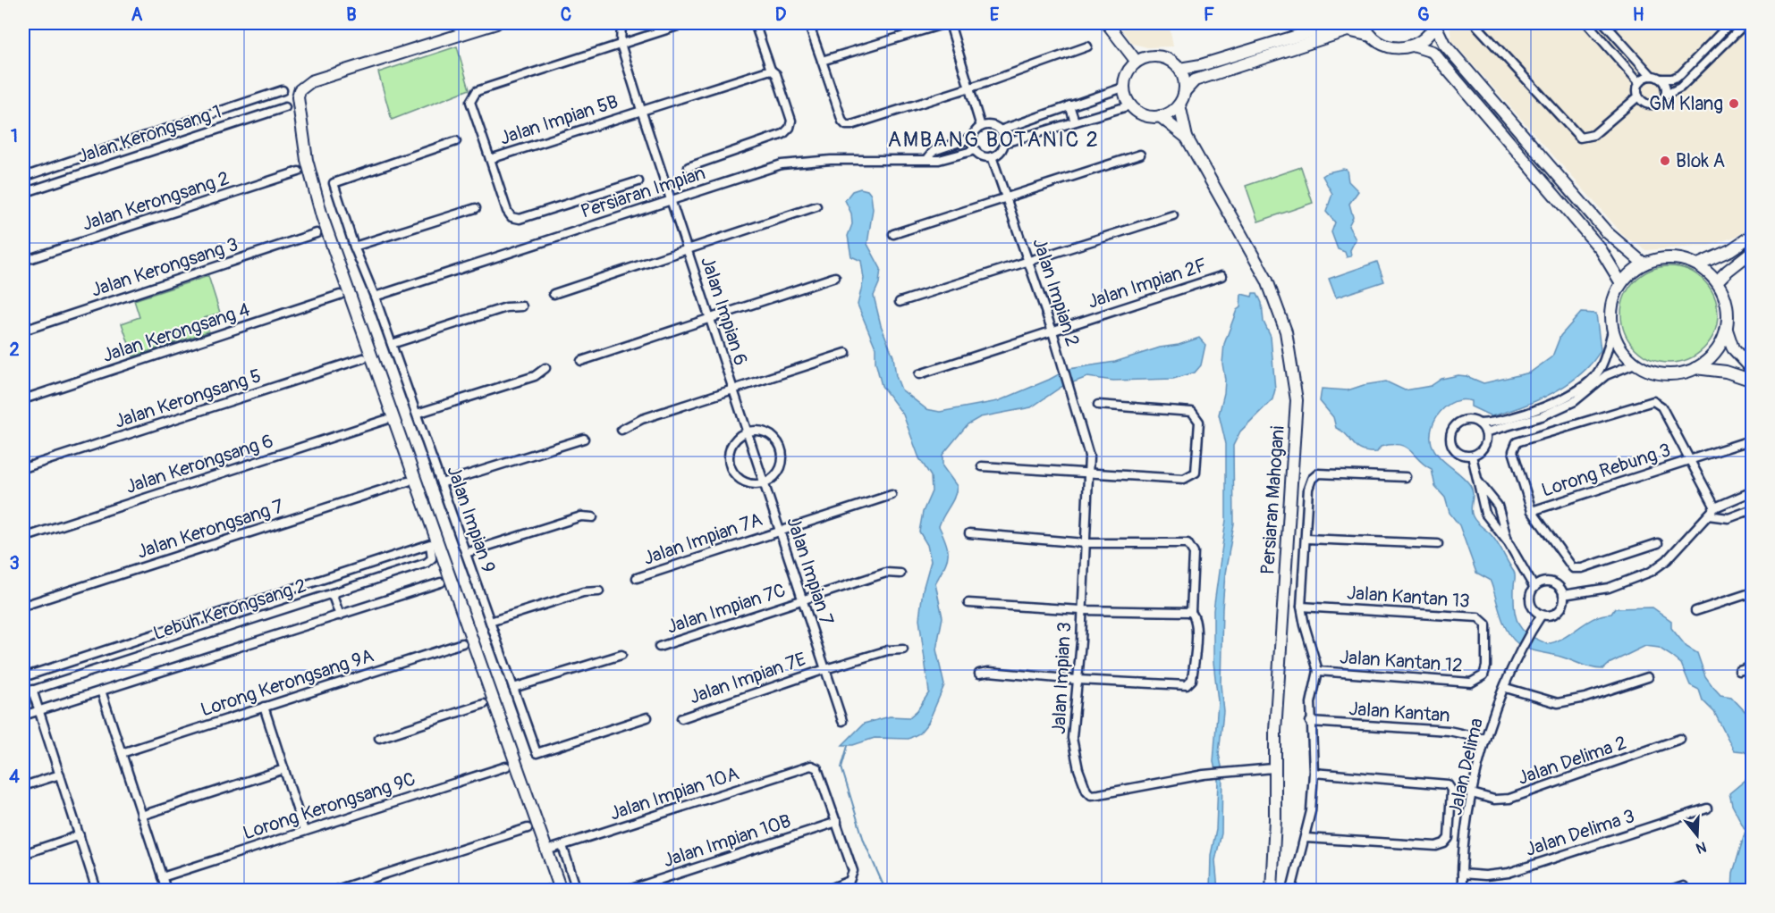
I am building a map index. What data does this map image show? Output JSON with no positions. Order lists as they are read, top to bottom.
{
  "streets": {
    "main road": ["Persiaran Mahogani"],
    "street": [
      "Jalan Impian 5B",
      "Jalan Kerongsang 1",
      "Persiaran Impian",
      "Jalan Kerongsang 2",
      "Jalan Kerongsang 3",
      "Jalan Impian 2F",
      "Jalan Impian 2",
      "Jalan Impian 6",
      "Jalan Kerongsang 4",
      "Jalan Kerongsang 5",
      "Jalan Kerongsang 6",
      "Lorong Rebung 3",
      "Jalan Impian 9",
      "Jalan Kerongsang 7",
      "Jalan Impian 7A",
      "Jalan Impian 7",
      "Jalan Kantan 13",
      "Jalan Impian 7C",
      "Lebuh Kerongsang 2",
      "Jalan Kantan 12",
      "Jalan Impian 7E",
      "Jalan Impian 3",
      "Lorong Kerongsang 9A",
      "Jalan Kantan",
      "Jalan Delima 2",
      "Jalan Delima",
      "Jalan Impian 10A",
      "Lorong Kerongsang 9C",
      "Jalan Delima 3",
      "Jalan Impian 10B"
    ]
  },
  "crossings": [
    ["Jalan Impian 5B", "Jalan Impian 6"],
    ["Persiaran Impian", "Jalan Impian 2"],
    ["Persiaran Impian", "Jalan Impian 6"],
    ["Persiaran Impian", "Jalan Impian 9"],
    ["Jalan Impian 2F", "Jalan Impian 2"],
    ["Jalan Impian 2", "Jalan Impian 3"],
    ["Jalan Impian 6", "Jalan Impian 7"],
    ["Persiaran Mahogani", "Jalan Impian 3"],
    ["Jalan Impian 7A", "Jalan Impian 7"],
    ["Jalan Impian 7", "Jalan Impian 7C"],
    ["Jalan Impian 7", "Jalan Impian 7E"],
    ["Jalan Kantan 13", "Jalan Kantan 12"],
    ["Jalan Kantan", "Jalan Delima"],
    ["Jalan Delima 2", "Jalan Delima"],
    ["Jalan Delima", "Jalan Delima 3"],
    ["Jalan Impian 10A", "Jalan Impian 10B"]
  ],
  "districts": ["AMBANG BOTANIC 2"],
  "places": ["GM Klang", "Blok A"],
  "north": "bottom",
  "grid": {
    "columns": [
      "A",
      "B",
      "C",
      "D",
      "E",
      "F",
      "G",
      "H"
    ],
    "rows": [
      "1",
      "2",
      "3",
      "4"
    ]
  }
}
